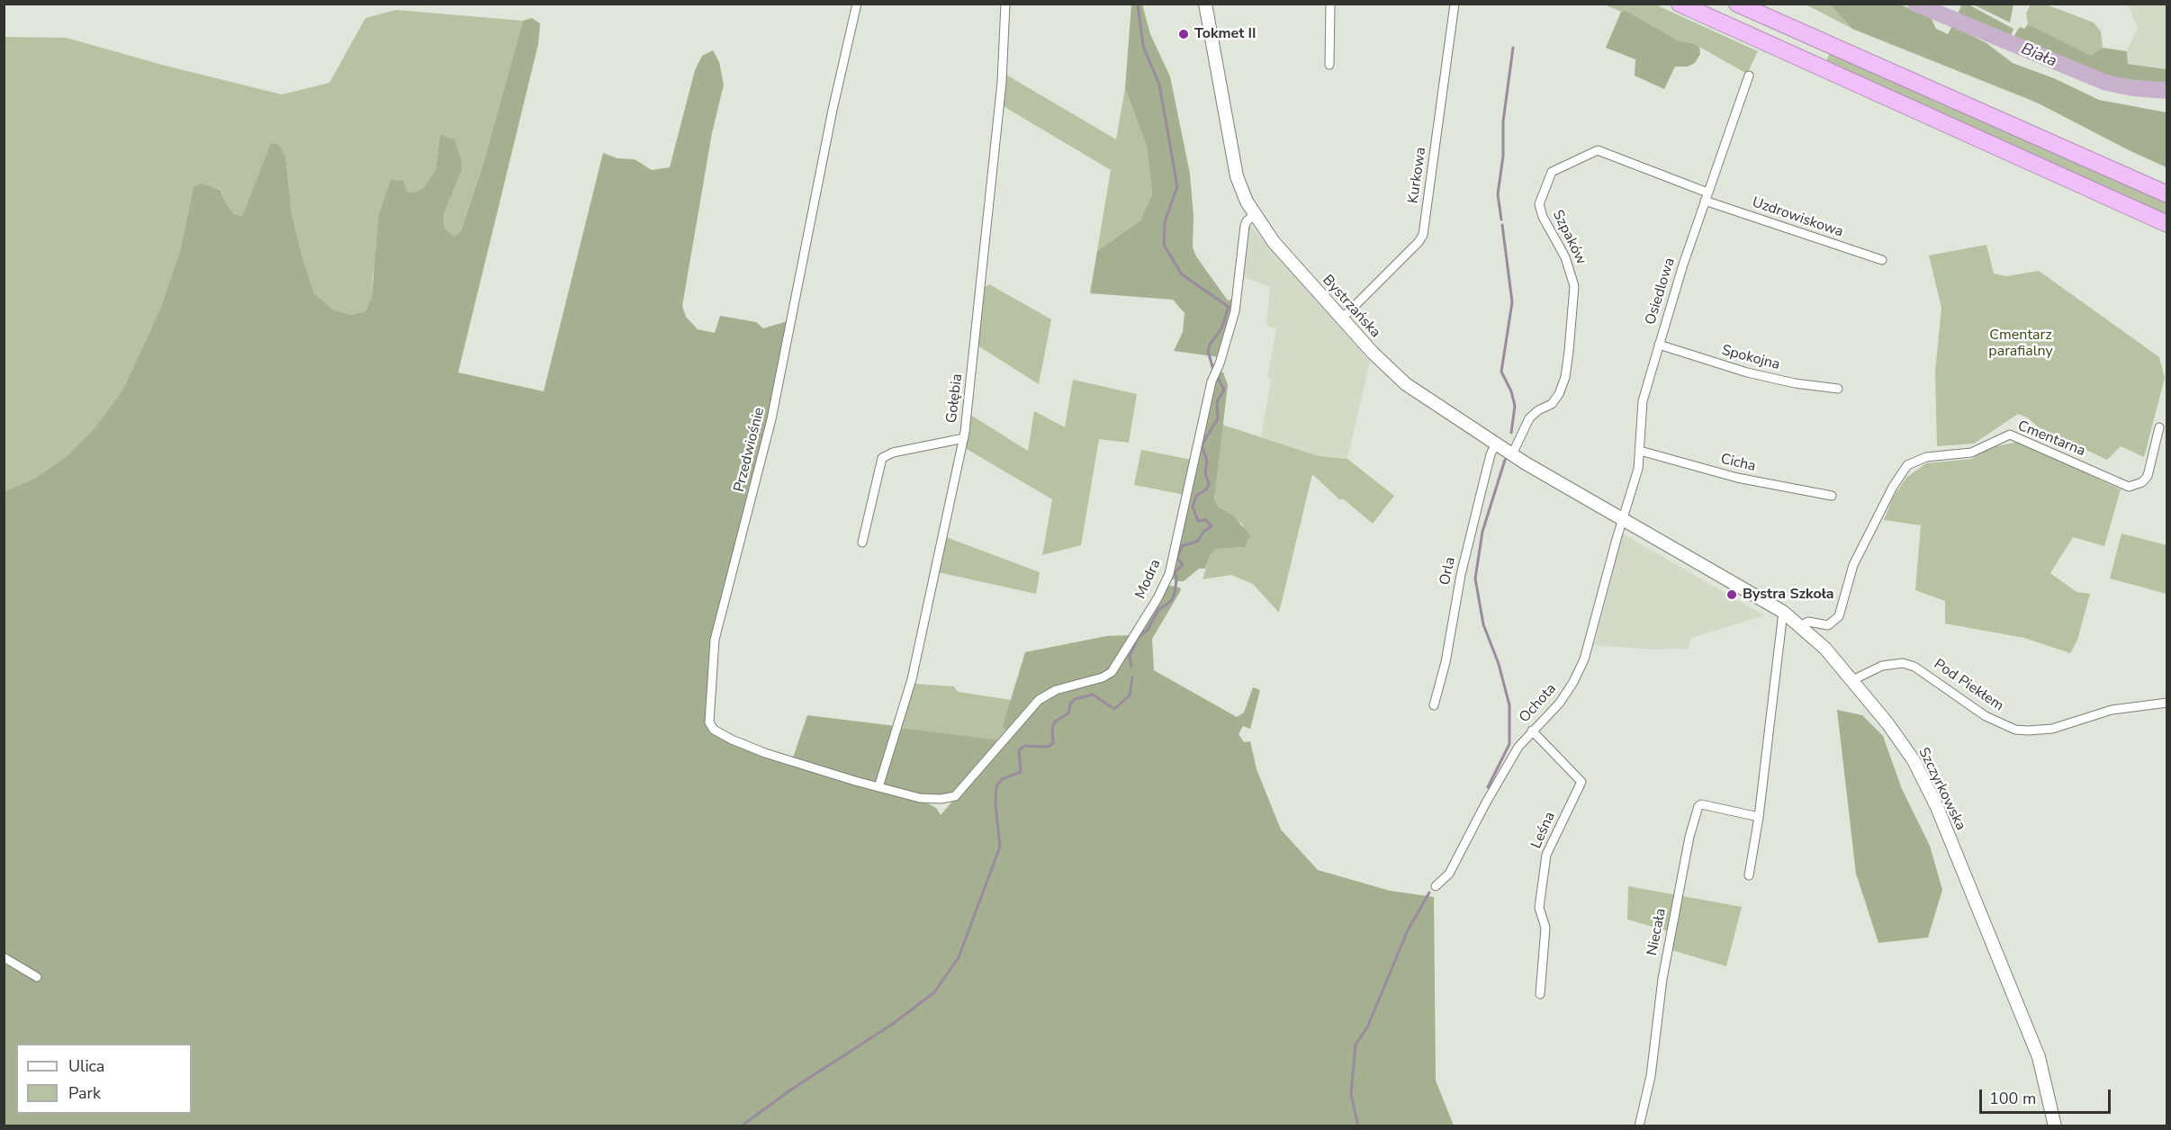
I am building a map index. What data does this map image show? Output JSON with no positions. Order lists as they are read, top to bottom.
{
  "streets": {
    "main road": ["Bystrzańska", "Szczyrkowska"],
    "street": [
      "Kurkowa",
      "Uzdrowiskowa",
      "Szpaków",
      "Osiedlowa",
      "Spokojna",
      "Gołębia",
      "Cmentarna",
      "Przedwiośnie",
      "Cicha",
      "Orla",
      "Modra",
      "Pod Piekłem",
      "Ochota",
      "Leśna",
      "Niecała"
    ]
  },
  "crossings": [
    ["Kurkowa", "Bystrzańska"],
    ["Uzdrowiskowa", "Szpaków"],
    ["Uzdrowiskowa", "Osiedlowa"],
    ["Szpaków", "Osiedlowa"],
    ["Szpaków", "Bystrzańska"],
    ["Osiedlowa", "Bystrzańska"],
    ["Osiedlowa", "Spokojna"],
    ["Osiedlowa", "Cicha"],
    ["Osiedlowa", "Ochota"],
    ["Osiedlowa", "Szczyrkowska"],
    ["Bystrzańska", "Orla"],
    ["Bystrzańska", "Modra"],
    ["Bystrzańska", "Ochota"],
    ["Bystrzańska", "Szczyrkowska"],
    ["Gołębia", "Przedwiośnie"],
    ["Gołębia", "Modra"],
    ["Cmentarna", "Szczyrkowska"],
    ["Przedwiośnie", "Modra"],
    ["Pod Piekłem", "Szczyrkowska"],
    ["Ochota", "Szczyrkowska"],
    ["Ochota", "Leśna"]
  ],
  "water": ["Biała"],
  "parks": ["Cmentarz parafialny"],
  "places": ["Tokmet II", "Bystra Szkoła"],
  "legend": ["Ulica", "Park"],
  "scale_bar": "100 m"
}
